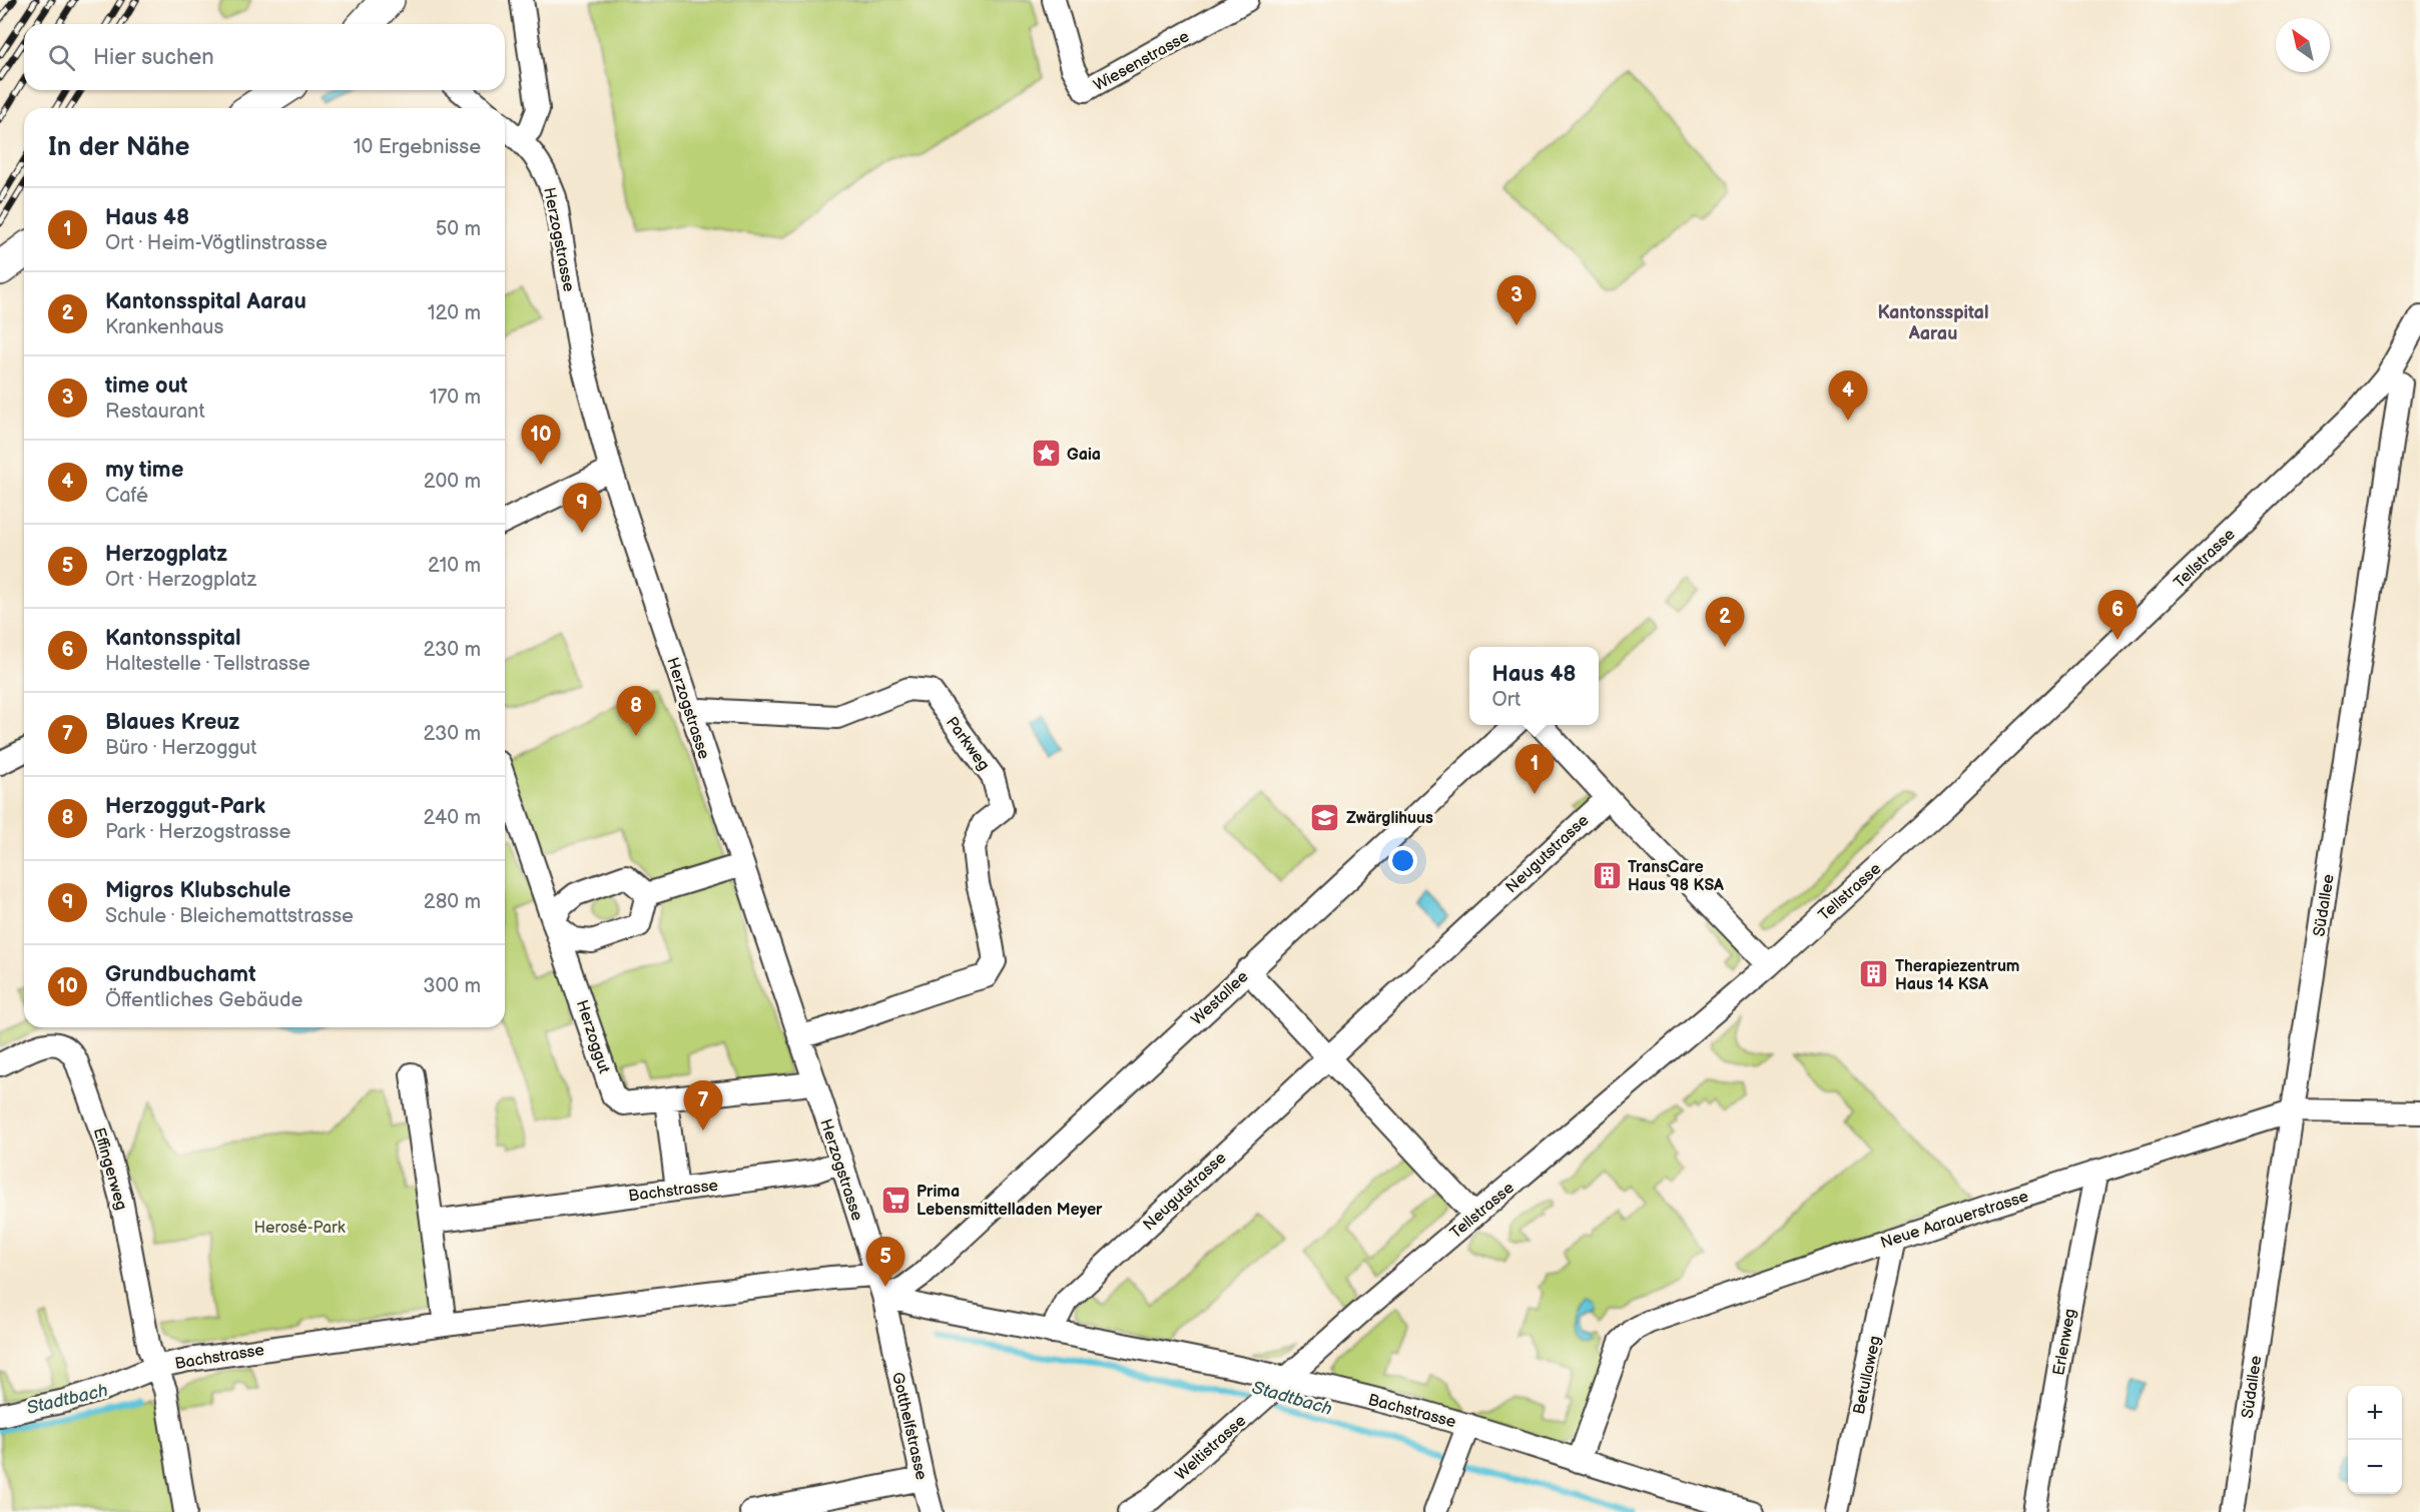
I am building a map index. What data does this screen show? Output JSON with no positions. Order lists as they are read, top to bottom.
{
  "streets": {
    "street": [
      "Wiesenstrasse",
      "Herzogstrasse",
      "Tellstrasse",
      "Parkweg",
      "Neugutstrasse",
      "Südallee",
      "Westallee",
      "Herzoggut",
      "Effingerweg",
      "Bachstrasse",
      "Neue Aarauerstrasse",
      "Erlenweg",
      "Betullaweg",
      "Gotthelfstrasse",
      "Weltistrasse"
    ]
  },
  "crossings": [
    ["Herzogstrasse", "Parkweg"],
    ["Herzogstrasse", "Westallee"],
    ["Herzogstrasse", "Herzoggut"],
    ["Herzogstrasse", "Bachstrasse"],
    ["Herzogstrasse", "Gotthelfstrasse"],
    ["Tellstrasse", "Südallee"],
    ["Tellstrasse", "Bachstrasse"],
    ["Tellstrasse", "Weltistrasse"],
    ["Neugutstrasse", "Bachstrasse"],
    ["Südallee", "Neue Aarauerstrasse"],
    ["Westallee", "Bachstrasse"],
    ["Westallee", "Gotthelfstrasse"],
    ["Effingerweg", "Bachstrasse"],
    ["Bachstrasse", "Neue Aarauerstrasse"],
    ["Bachstrasse", "Gotthelfstrasse"],
    ["Bachstrasse", "Weltistrasse"],
    ["Neue Aarauerstrasse", "Erlenweg"],
    ["Neue Aarauerstrasse", "Betullaweg"]
  ],
  "districts": ["Kantonsspital Aarau"],
  "water": ["Stadtbach"],
  "parks": ["Herosé-Park"],
  "places": {
    "place": ["Gaia"],
    "school or university": ["Zwärglihuus"],
    "building": ["TransCare Haus 98 KSA", "Therapiezentrum Haus 14 KSA"],
    "supermarket": ["Prima Lebensmittelladen Meyer"]
  },
  "north": "top left",
  "page": {
    "search": "Hier suchen",
    "heading": ["In der Nähe", "10 Ergebnisse"],
    "list": [
      {
        "mark": "1",
        "name": "Haus 48",
        "note": "Ort · Heim-Vögtlinstrasse",
        "value": "50 m"
      },
      {
        "mark": "2",
        "name": "Kantonsspital Aarau",
        "note": "Krankenhaus",
        "value": "120 m"
      },
      {
        "mark": "3",
        "name": "time out",
        "note": "Restaurant",
        "value": "170 m"
      },
      {
        "mark": "4",
        "name": "my time",
        "note": "Café",
        "value": "200 m"
      },
      {
        "mark": "5",
        "name": "Herzogplatz",
        "note": "Ort · Herzogplatz",
        "value": "210 m"
      },
      {
        "mark": "6",
        "name": "Kantonsspital",
        "note": "Haltestelle · Tellstrasse",
        "value": "230 m"
      },
      {
        "mark": "7",
        "name": "Blaues Kreuz",
        "note": "Büro · Herzoggut",
        "value": "230 m"
      },
      {
        "mark": "8",
        "name": "Herzoggut-Park",
        "note": "Park · Herzogstrasse",
        "value": "240 m"
      },
      {
        "mark": "9",
        "name": "Migros Klubschule",
        "note": "Schule · Bleichemattstrasse",
        "value": "280 m"
      },
      {
        "mark": "10",
        "name": "Grundbuchamt",
        "note": "Öffentliches Gebäude",
        "value": "300 m"
      }
    ],
    "pins": [
      "3",
      "4",
      "10",
      "9",
      "6",
      "2",
      "8",
      "1",
      "7",
      "5"
    ],
    "popup": ["Haus 48", "Ort"],
    "map_buttons": ["+", "−"]
  }
}
